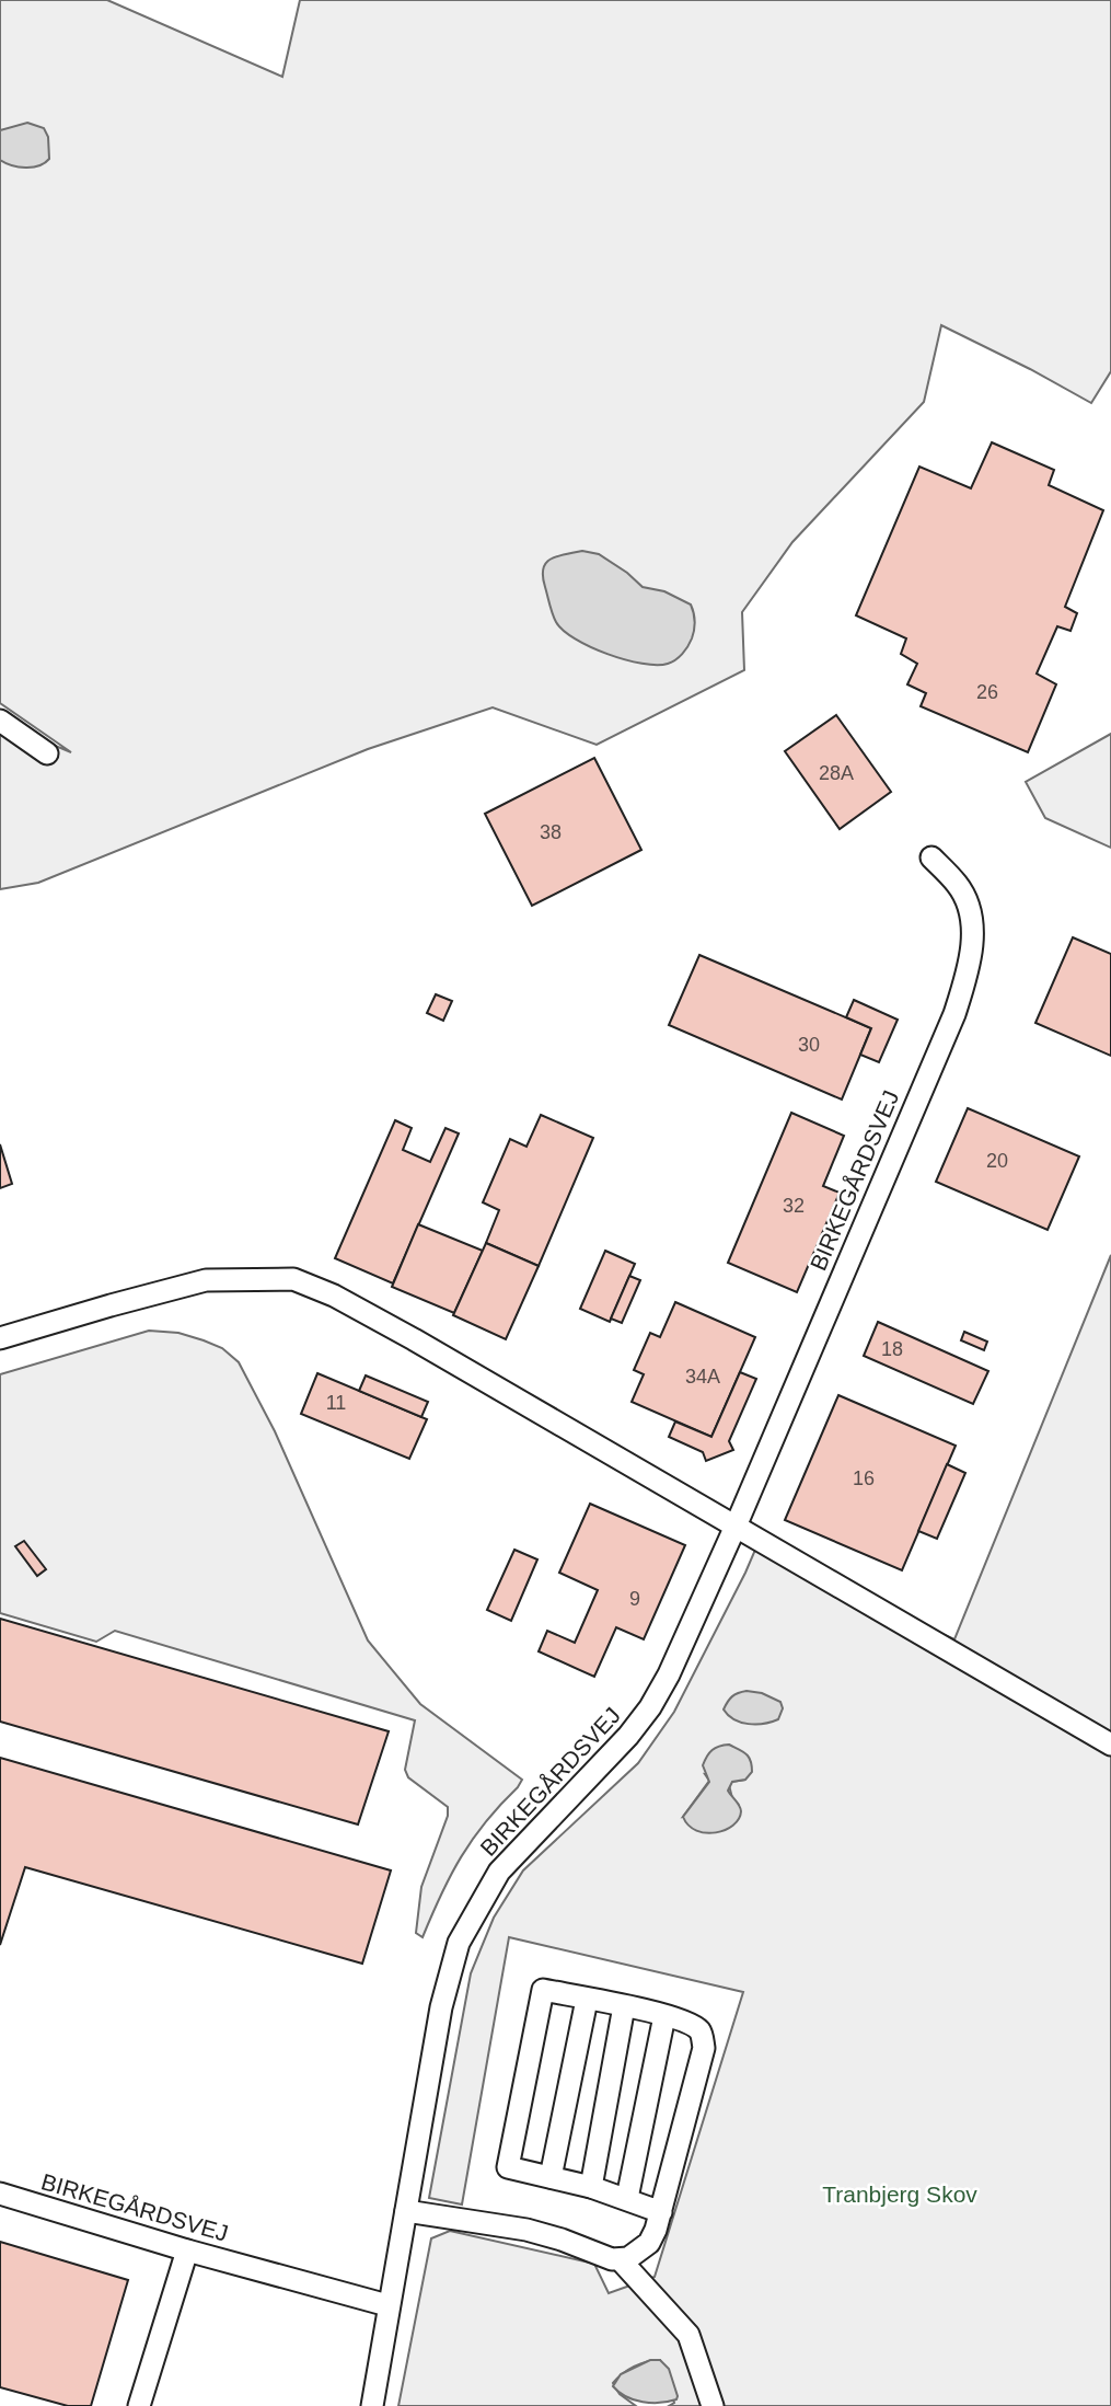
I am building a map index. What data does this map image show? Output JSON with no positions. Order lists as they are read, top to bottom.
{
  "streets": {
    "street": ["BIRKEGÅRDSVEJ"]
  },
  "parks": ["Tranbjerg Skov"],
  "house_numbers": [
    "26",
    "28A",
    "38",
    "30",
    "20",
    "32",
    "18",
    "34A",
    "11",
    "16",
    "9"
  ]
}
